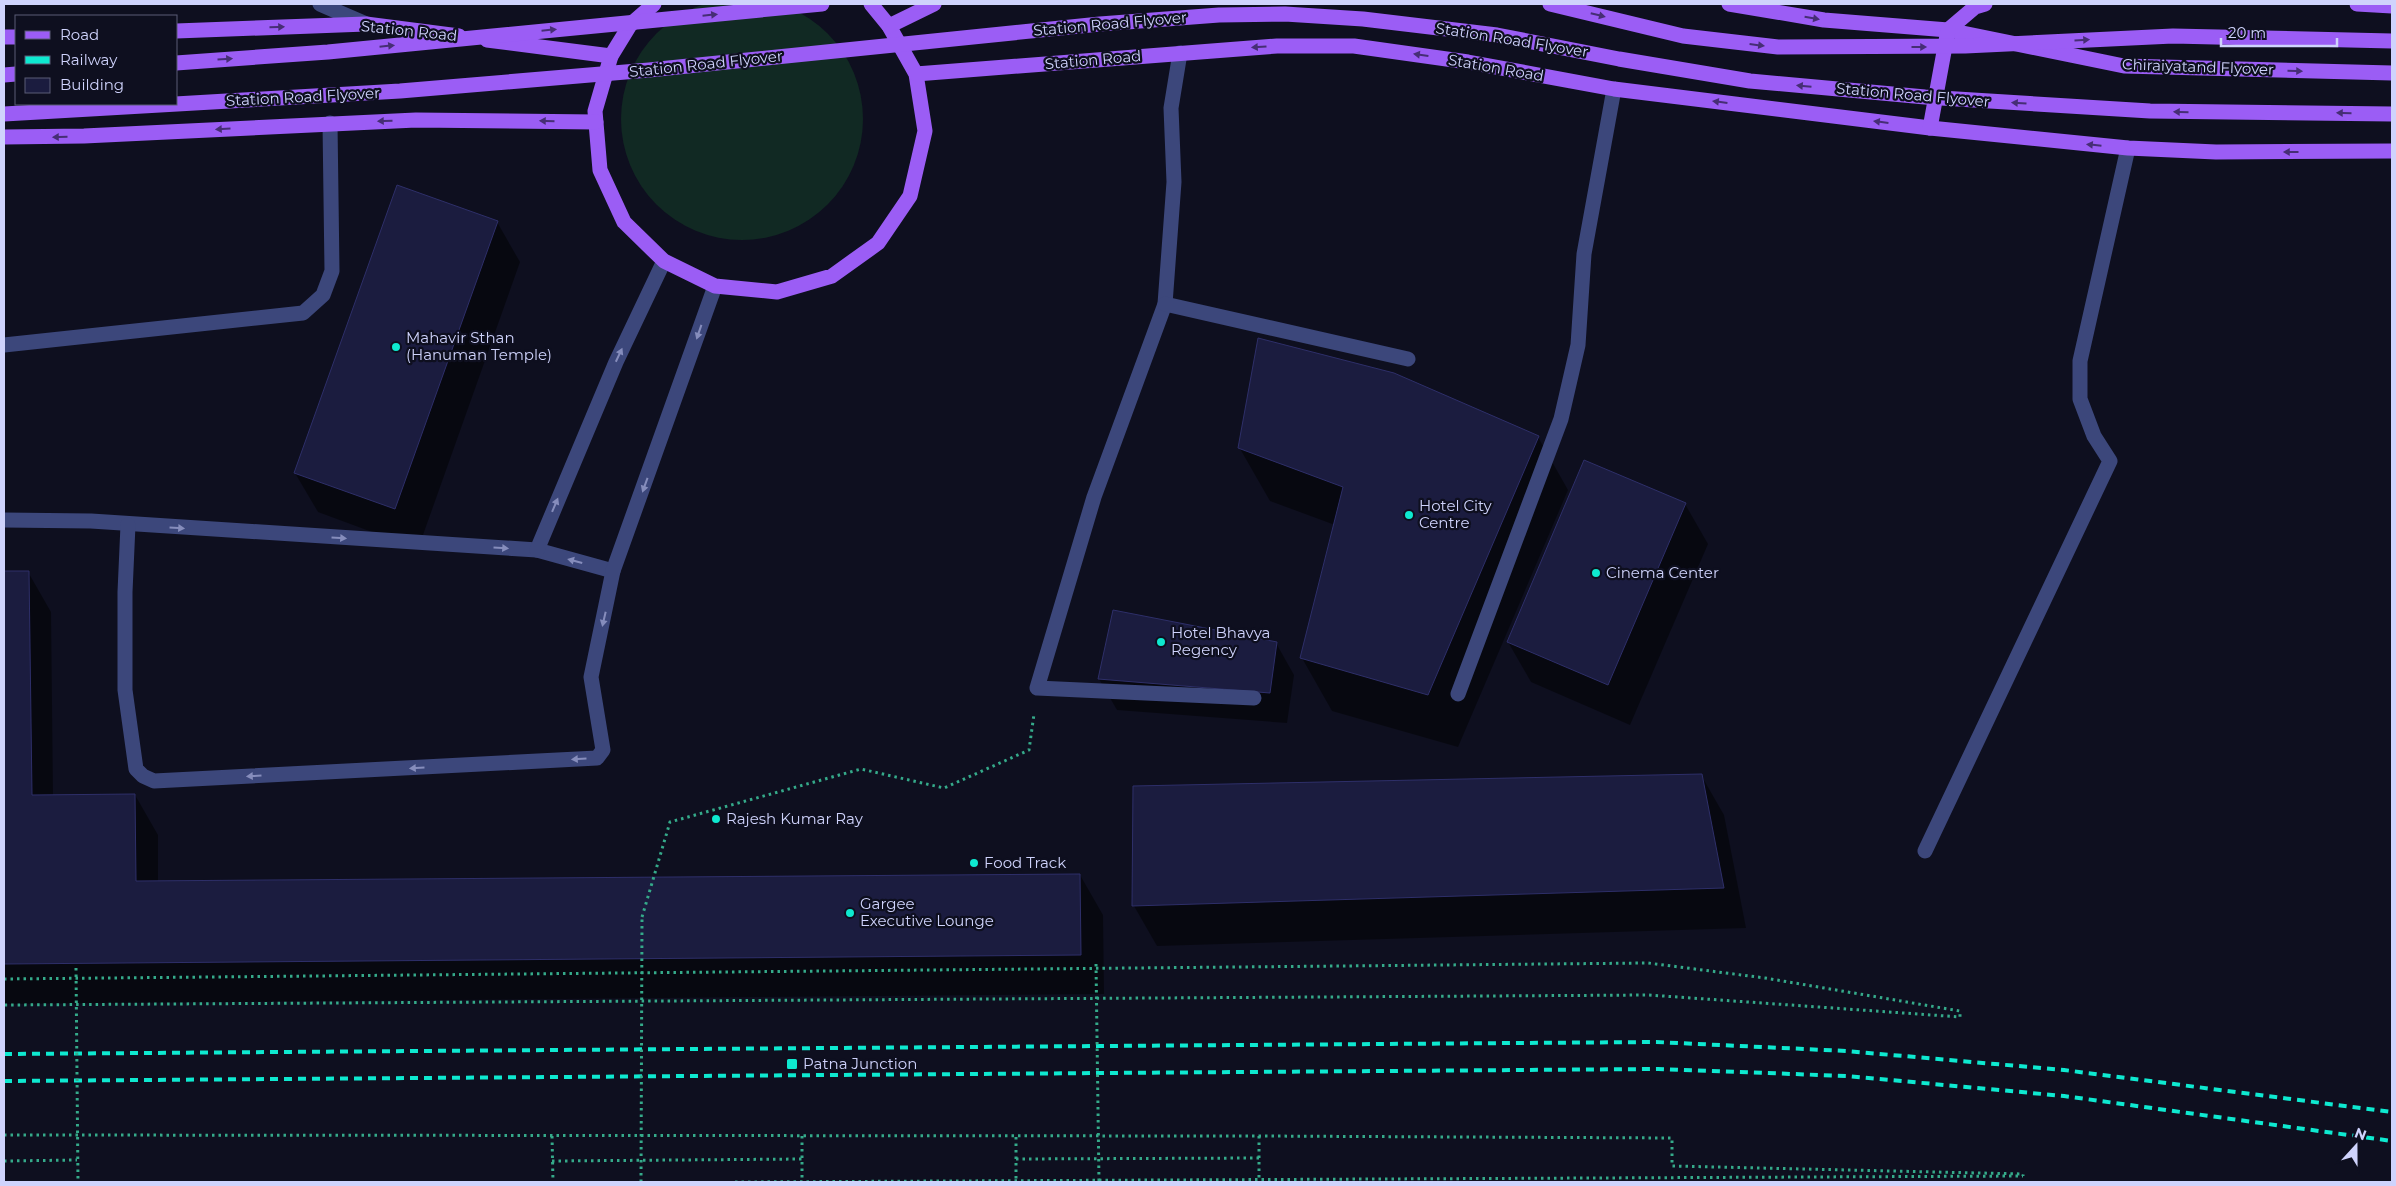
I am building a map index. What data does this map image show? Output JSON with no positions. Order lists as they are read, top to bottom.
{
  "streets": {
    "main road": ["Station Road Flyover", "Station Road", "Chiraiyatand Flyover"]
  },
  "places": {
    "other": [
      "Mahavir Sthan (Hanuman Temple)",
      "Hotel City Centre",
      "Cinema Center",
      "Hotel Bhavya Regency",
      "Rajesh Kumar Ray",
      "Food Track",
      "Gargee Executive Lounge"
    ],
    "transit": ["Patna Junction"]
  },
  "legend": ["Road", "Railway", "Building"],
  "scale_bar": "20 m",
  "north": "top"
}
